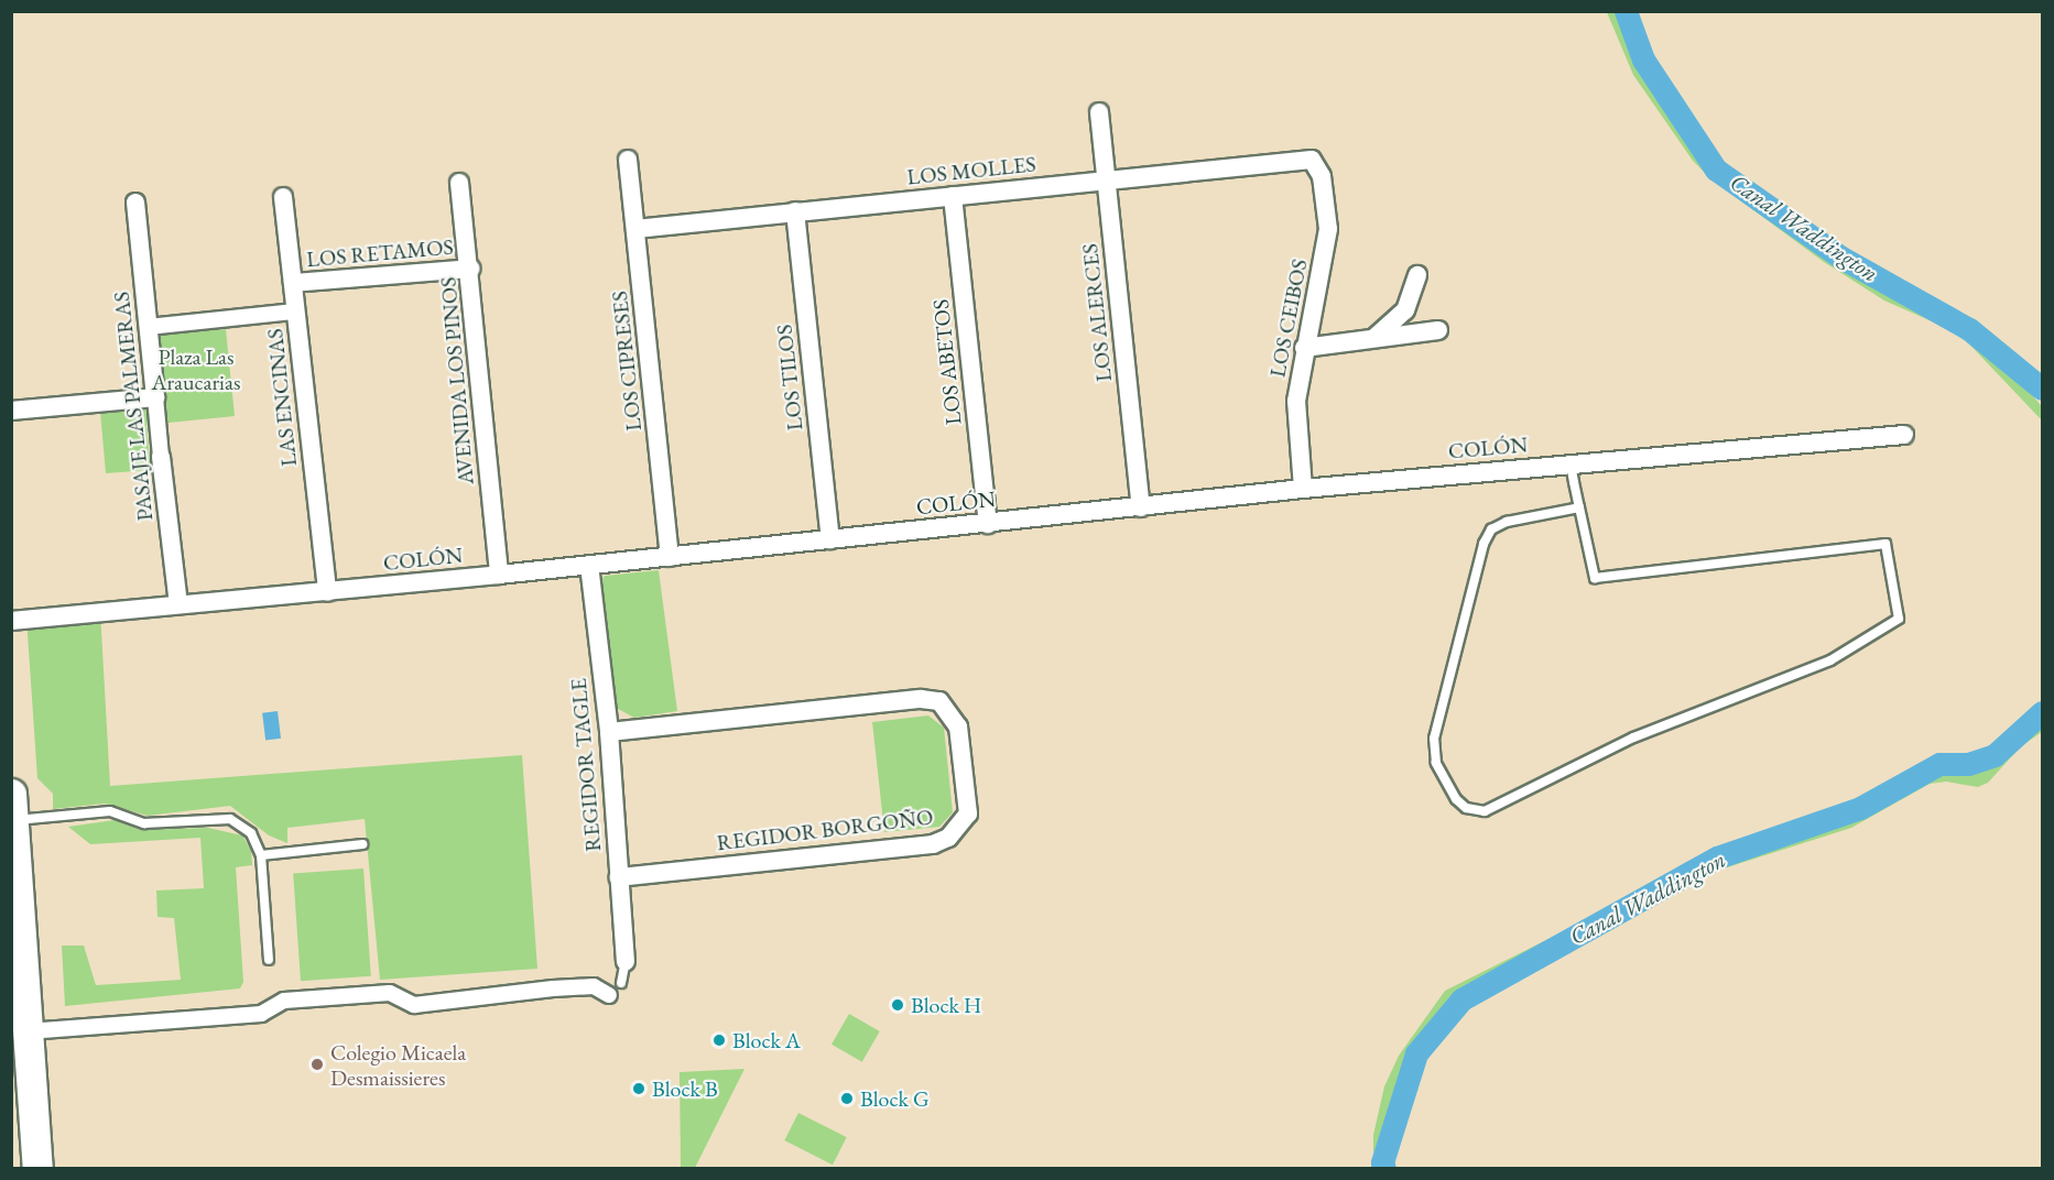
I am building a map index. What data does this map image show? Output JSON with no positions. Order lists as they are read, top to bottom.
{
  "streets": {
    "street": [
      "LOS MOLLES",
      "LOS RETAMOS",
      "LOS ALERCES",
      "LOS CEIBOS",
      "LOS CIPRESES",
      "LOS ABETOS",
      "LOS TILOS",
      "AVENIDA LOS PINOS",
      "LAS ENCINAS",
      "PASAJE LAS PALMERAS",
      "COLÓN",
      "REGIDOR TAGLE",
      "REGIDOR BORGOÑO"
    ]
  },
  "crossings": [
    ["LOS MOLLES", "LOS ALERCES"],
    ["LOS MOLLES", "LOS CEIBOS"],
    ["LOS MOLLES", "LOS CIPRESES"],
    ["LOS MOLLES", "LOS ABETOS"],
    ["LOS MOLLES", "LOS TILOS"],
    ["LOS RETAMOS", "AVENIDA LOS PINOS"],
    ["LOS RETAMOS", "LAS ENCINAS"],
    ["LOS ALERCES", "COLÓN"],
    ["LOS CEIBOS", "COLÓN"],
    ["LOS CIPRESES", "COLÓN"],
    ["LOS ABETOS", "COLÓN"],
    ["LOS TILOS", "COLÓN"],
    ["AVENIDA LOS PINOS", "COLÓN"],
    ["LAS ENCINAS", "COLÓN"],
    ["PASAJE LAS PALMERAS", "COLÓN"],
    ["COLÓN", "REGIDOR TAGLE"],
    ["REGIDOR TAGLE", "REGIDOR BORGOÑO"]
  ],
  "water": ["Canal Waddington"],
  "parks": ["Plaza Las Araucarias"],
  "places": [
    "Block H",
    "Block A",
    "Colegio Micaela Desmaissieres",
    "Block B",
    "Block G"
  ]
}
